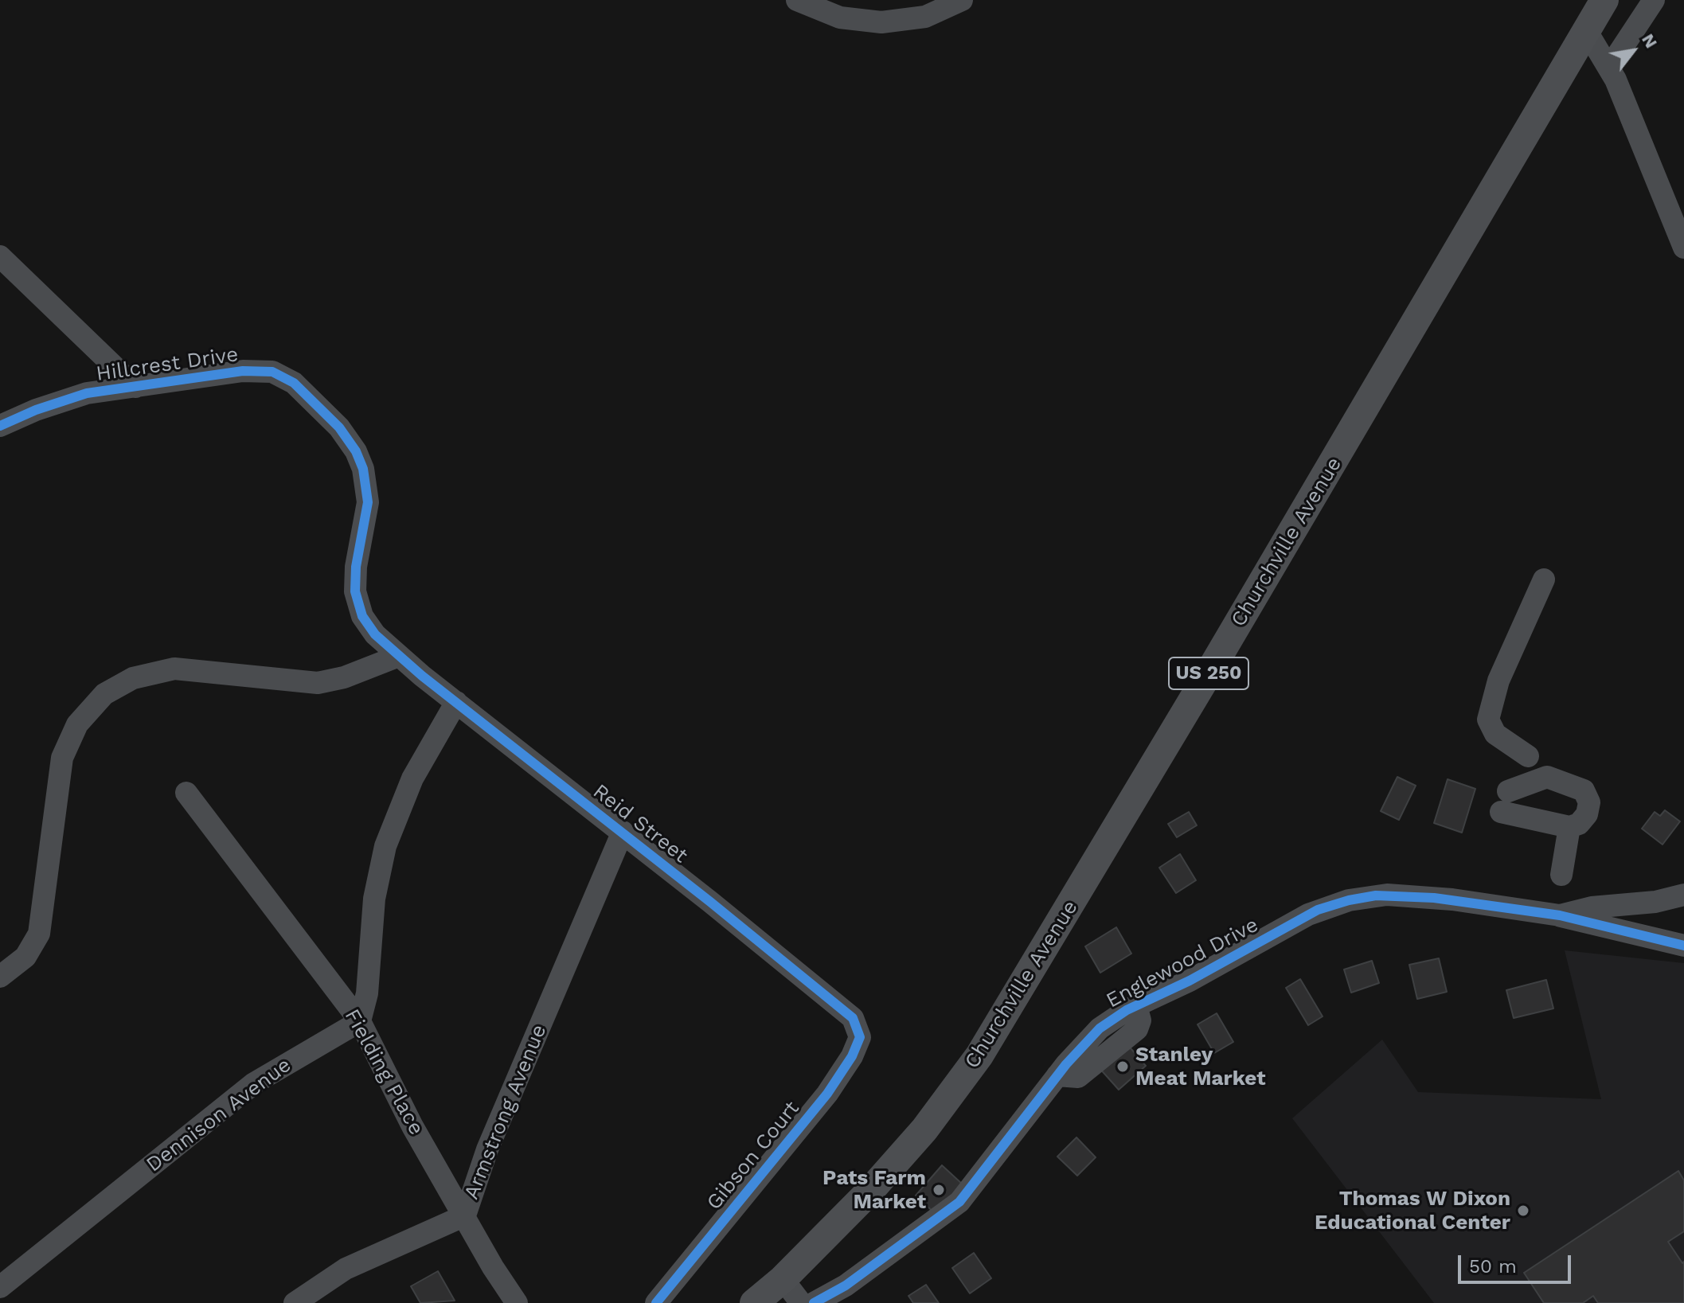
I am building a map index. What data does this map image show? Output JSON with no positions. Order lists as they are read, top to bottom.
{
  "streets": {
    "main road": ["Churchville Avenue", "US 250"],
    "street": [
      "Hillcrest Drive",
      "Reid Street",
      "Englewood Drive",
      "Fielding Place",
      "Armstrong Avenue",
      "Dennison Avenue",
      "Gibson Court"
    ]
  },
  "crossings": [
    ["Hillcrest Drive", "Reid Street"],
    ["Reid Street", "Armstrong Avenue"],
    ["Reid Street", "Gibson Court"],
    ["Fielding Place", "Armstrong Avenue"],
    ["Fielding Place", "Dennison Avenue"]
  ],
  "places": ["Stanley Meat Market", "Pats Farm Market", "Thomas W Dixon Educational Center"],
  "scale_bar": "50 m",
  "north": "top right"
}
